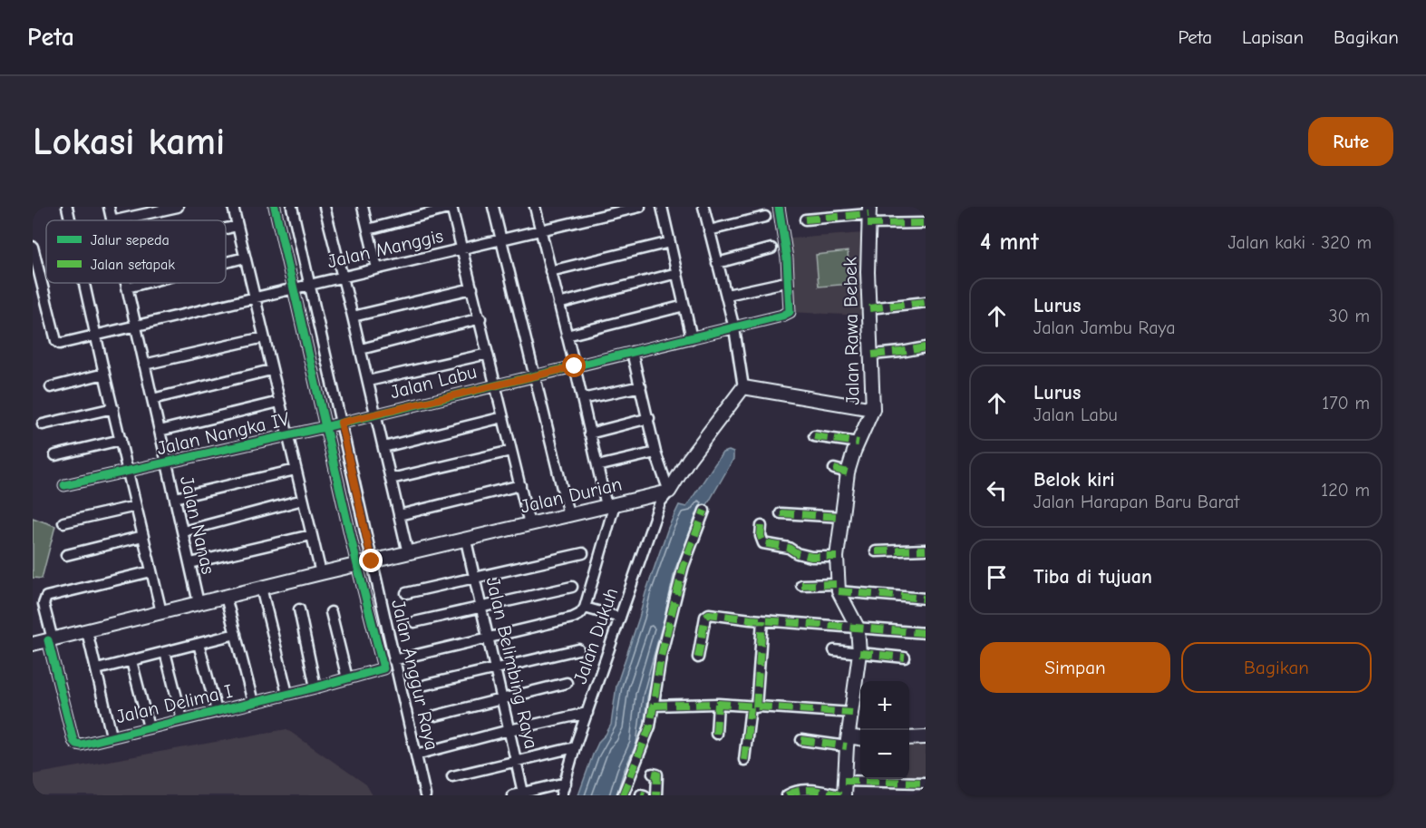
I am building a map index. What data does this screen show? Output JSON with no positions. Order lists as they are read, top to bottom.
{
  "streets": {
    "street": [
      "Jalan Manggis",
      "Jalan Rawa Bebek",
      "Jalan Labu",
      "Jalan Nangka IV",
      "Jalan Durian",
      "Jalan Nanas",
      "Jalan Dukuh",
      "Jalan Belimbing Raya",
      "Jalan Anggur Raya",
      "Jalan Delima I"
    ]
  },
  "crossings": [
    ["Jalan Manggis", "Jalan Nanas"],
    ["Jalan Manggis", "Jalan Anggur Raya"],
    ["Jalan Labu", "Jalan Nangka IV"],
    ["Jalan Labu", "Jalan Anggur Raya"],
    ["Jalan Nangka IV", "Jalan Nanas"],
    ["Jalan Durian", "Jalan Nanas"],
    ["Jalan Durian", "Jalan Dukuh"],
    ["Jalan Durian", "Jalan Belimbing Raya"],
    ["Jalan Durian", "Jalan Anggur Raya"],
    ["Jalan Durian", "Jalan Delima I"]
  ],
  "legend": ["Jalur sepeda", "Jalan setapak"],
  "page": {
    "header": "Peta",
    "nav": ["Peta", "Lapisan", "Bagikan"],
    "buttons": [
      "Rute",
      ["Simpan", "Bagikan"]
    ],
    "title": "Lokasi kami",
    "heading": ["4 mnt", "Jalan kaki · 320 m"],
    "list": [
      ["Lurus", "Jalan Jambu Raya", "30 m"],
      ["Lurus", "Jalan Labu", "170 m"],
      ["Belok kiri", "Jalan Harapan Baru Barat", "120 m"],
      "Tiba di tujuan"
    ],
    "map_buttons": ["+", "−"]
  }
}
